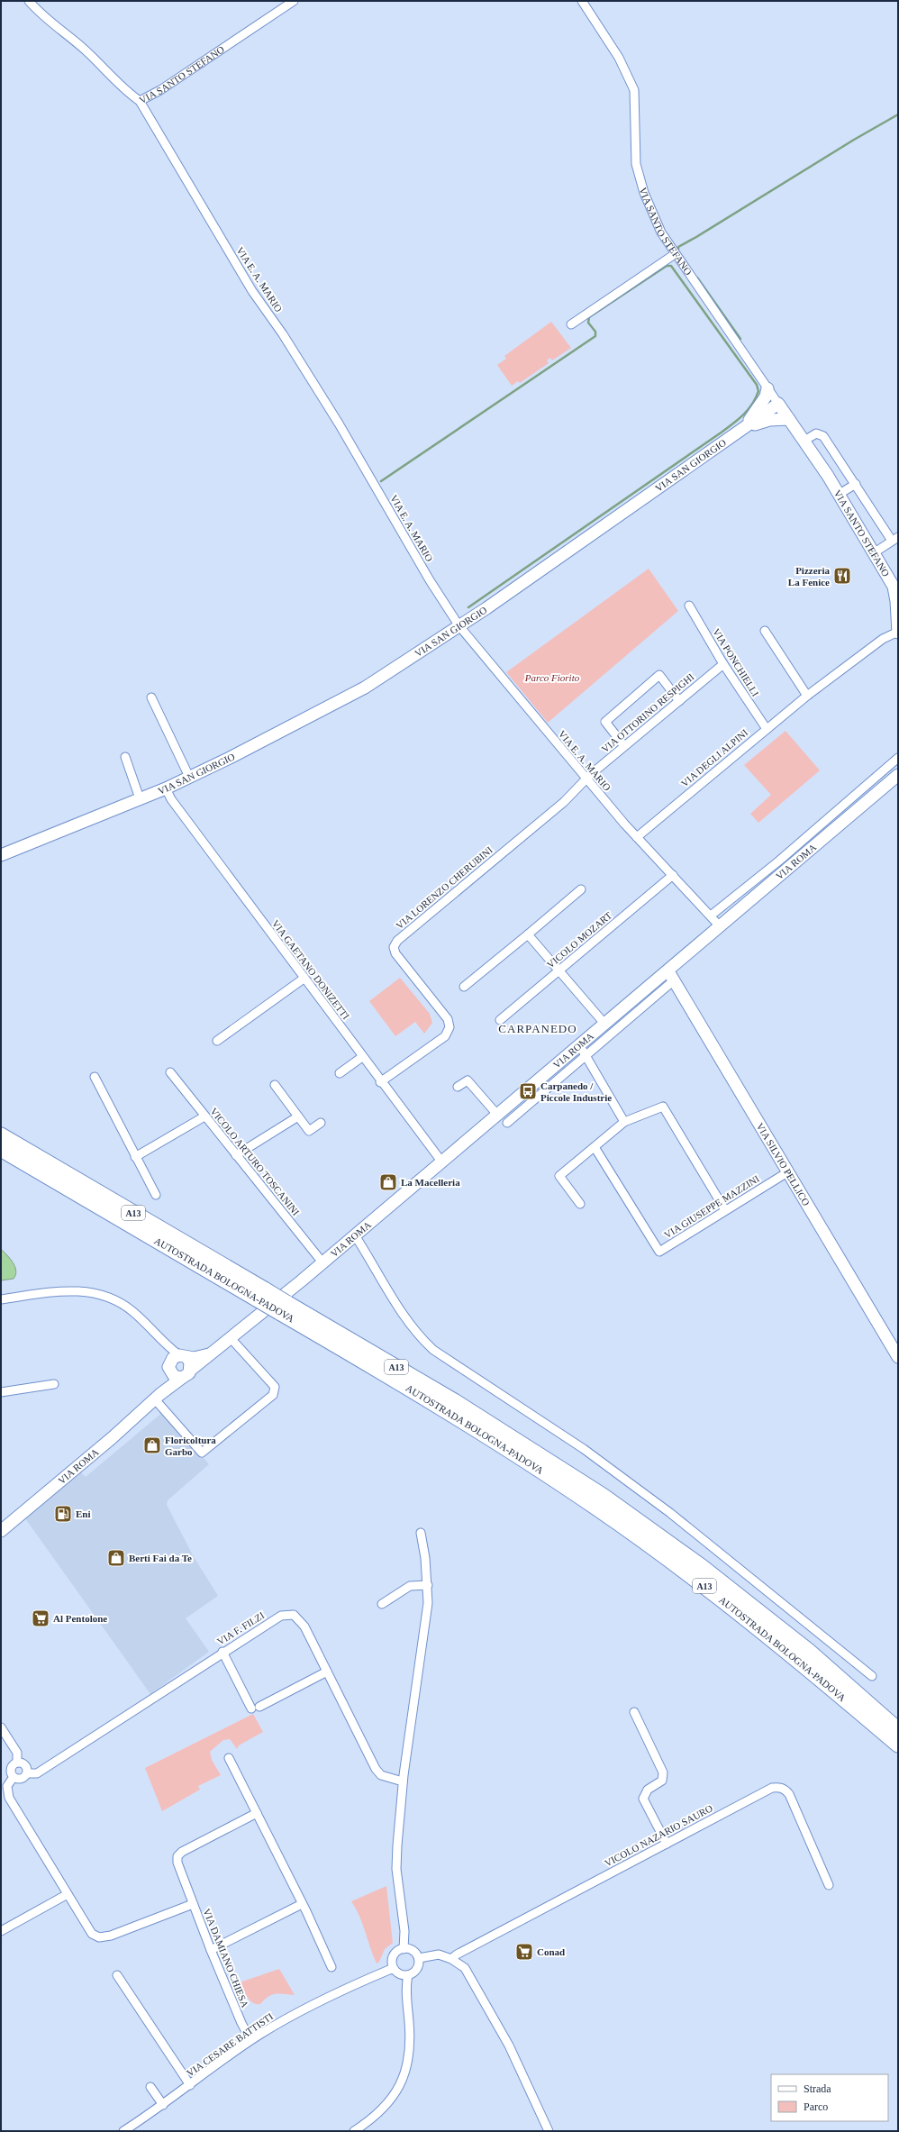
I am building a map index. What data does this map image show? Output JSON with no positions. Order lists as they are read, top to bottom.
{
  "streets": {
    "highway": ["A13", "AUTOSTRADA BOLOGNA-PADOVA"],
    "street": [
      "VIA SANTO STEFANO",
      "VIA E. A. MARIO",
      "VIA SAN GIORGIO",
      "VIA PONCHIELLI",
      "VIA OTTORINO RESPIGHI",
      "VIA DEGLI ALPINI",
      "VIA ROMA",
      "VIA LORENZO CHERUBINI",
      "VICOLO MOZART",
      "VIA GAETANO DONIZETTI",
      "VICOLO ARTURO TOSCANINI",
      "VIA SILVIO PELLICO",
      "VIA GIUSEPPE MAZZINI",
      "VIA F. FILZI",
      "VICOLO NAZARIO SAURO",
      "VIA DAMIANO CHIESA",
      "VIA CESARE BATTISTI"
    ]
  },
  "crossings": [
    ["VIA SANTO STEFANO", "VIA E. A. MARIO"],
    ["VIA SANTO STEFANO", "VIA SAN GIORGIO"],
    ["VIA SANTO STEFANO", "VIA DEGLI ALPINI"],
    ["VIA E. A. MARIO", "VIA SAN GIORGIO"],
    ["VIA E. A. MARIO", "VIA OTTORINO RESPIGHI"],
    ["VIA E. A. MARIO", "VIA DEGLI ALPINI"],
    ["VIA E. A. MARIO", "VIA ROMA"],
    ["VIA E. A. MARIO", "VIA LORENZO CHERUBINI"],
    ["VIA E. A. MARIO", "VICOLO MOZART"],
    ["VIA SAN GIORGIO", "VIA GAETANO DONIZETTI"],
    ["VIA PONCHIELLI", "VIA OTTORINO RESPIGHI"],
    ["VIA PONCHIELLI", "VIA DEGLI ALPINI"],
    ["VIA OTTORINO RESPIGHI", "VIA LORENZO CHERUBINI"],
    ["VIA ROMA", "VIA GAETANO DONIZETTI"],
    ["VIA ROMA", "VICOLO ARTURO TOSCANINI"],
    ["VIA ROMA", "VIA SILVIO PELLICO"],
    ["VIA LORENZO CHERUBINI", "VIA GAETANO DONIZETTI"],
    ["VIA SILVIO PELLICO", "VIA GIUSEPPE MAZZINI"],
    ["VIA F. FILZI", "VIA DAMIANO CHIESA"],
    ["VIA DAMIANO CHIESA", "VIA CESARE BATTISTI"]
  ],
  "districts": ["CARPANEDO"],
  "parks": ["Parco Fiorito"],
  "places": {
    "restaurant": ["Pizzeria La Fenice"],
    "bus stop": ["Carpanedo / Piccole Industrie"],
    "shop": ["La Macelleria", "Floricoltura Garbo", "Berti Fai da Te"],
    "fuel station": ["Eni"],
    "supermarket": ["Al Pentolone", "Conad"]
  },
  "legend": ["Strada", "Parco"]
}
